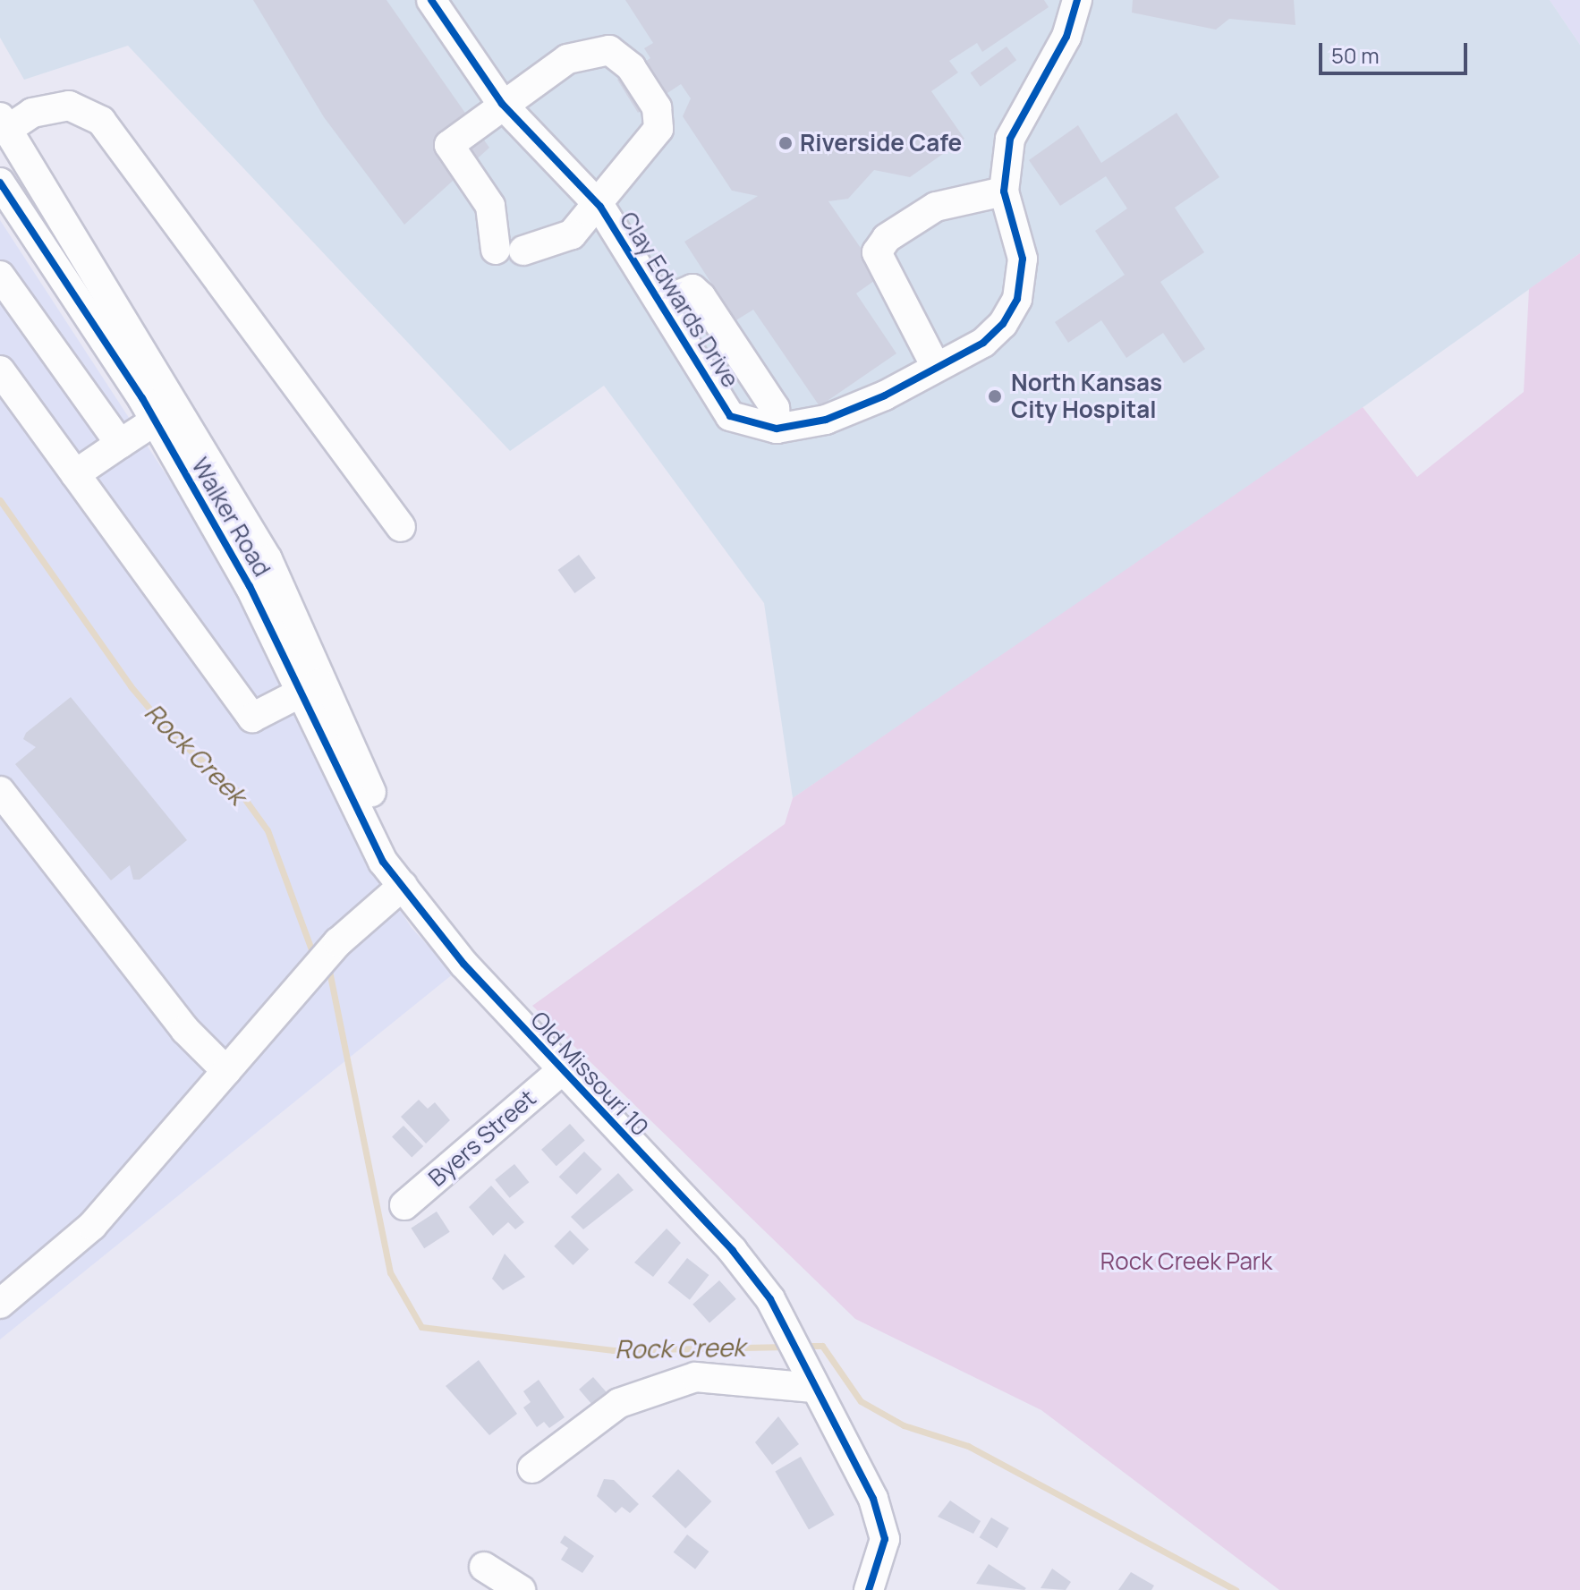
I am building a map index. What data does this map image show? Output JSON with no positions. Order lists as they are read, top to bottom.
{
  "streets": {
    "street": [
      "Clay Edwards Drive",
      "Walker Road",
      "Old Missouri 10",
      "Byers Street"
    ]
  },
  "crossings": [
    ["Walker Road", "Old Missouri 10"],
    ["Old Missouri 10", "Byers Street"]
  ],
  "water": ["Rock Creek"],
  "parks": ["Rock Creek Park"],
  "places": ["Riverside Cafe", "North Kansas City Hospital"],
  "scale_bar": "50 m"
}
